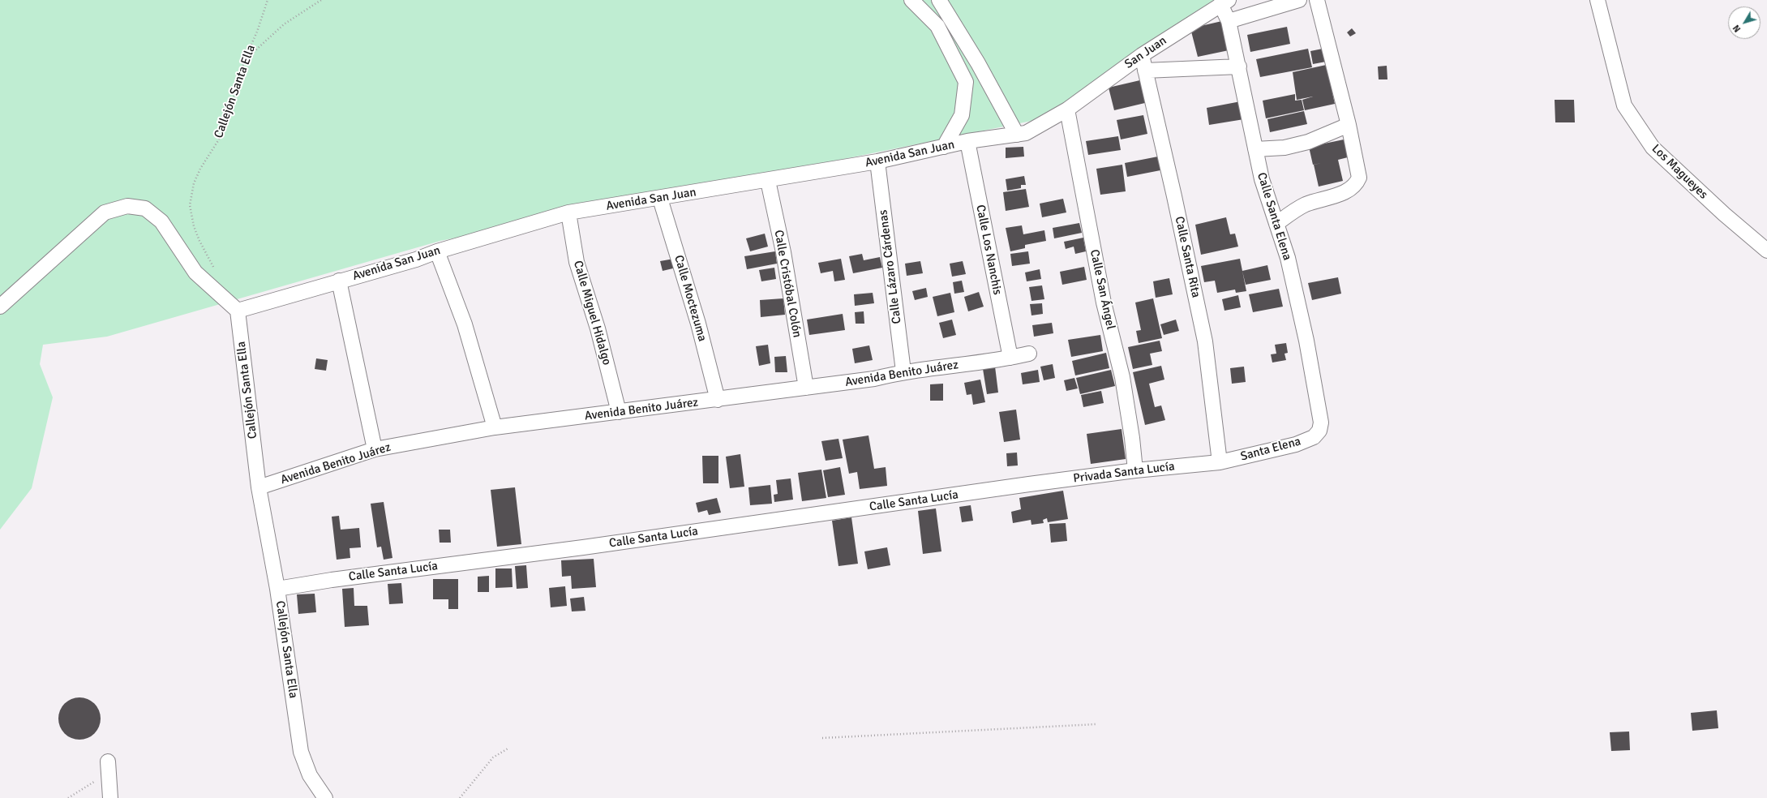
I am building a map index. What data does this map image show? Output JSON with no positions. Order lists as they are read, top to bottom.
{
  "streets": {
    "street": [
      "San Juan",
      "Callejón Santa Ella",
      "Avenida San Juan",
      "Los Magueyes",
      "Calle Santa Elena",
      "Calle Los Nanchis",
      "Calle Santa Rita",
      "Calle Lázaro Cárdenas",
      "Calle Cristóbal Colón",
      "Calle San Ángel",
      "Calle Moctezuma",
      "Calle Miguel Hidalgo",
      "Avenida Benito Juárez",
      "Santa Elena",
      "Privada Santa Lucía",
      "Calle Santa Lucía"
    ]
  },
  "crossings": [
    ["San Juan", "Avenida San Juan"],
    ["San Juan", "Calle Santa Elena"],
    ["San Juan", "Calle Santa Rita"],
    ["San Juan", "Calle San Ángel"],
    ["Callejón Santa Ella", "Avenida San Juan"],
    ["Callejón Santa Ella", "Avenida Benito Juárez"],
    ["Callejón Santa Ella", "Calle Santa Lucía"],
    ["Avenida San Juan", "Calle Los Nanchis"],
    ["Avenida San Juan", "Calle Lázaro Cárdenas"],
    ["Avenida San Juan", "Calle Cristóbal Colón"],
    ["Avenida San Juan", "Calle San Ángel"],
    ["Avenida San Juan", "Calle Moctezuma"],
    ["Avenida San Juan", "Calle Miguel Hidalgo"],
    ["Calle Santa Elena", "Santa Elena"],
    ["Calle Los Nanchis", "Avenida Benito Juárez"],
    ["Calle Santa Rita", "Santa Elena"],
    ["Calle Santa Rita", "Privada Santa Lucía"],
    ["Calle Lázaro Cárdenas", "Avenida Benito Juárez"],
    ["Calle Cristóbal Colón", "Avenida Benito Juárez"],
    ["Calle San Ángel", "Privada Santa Lucía"],
    ["Calle Moctezuma", "Avenida Benito Juárez"],
    ["Calle Miguel Hidalgo", "Avenida Benito Juárez"],
    ["Santa Elena", "Privada Santa Lucía"],
    ["Privada Santa Lucía", "Calle Santa Lucía"]
  ],
  "north": "bottom left"
}
